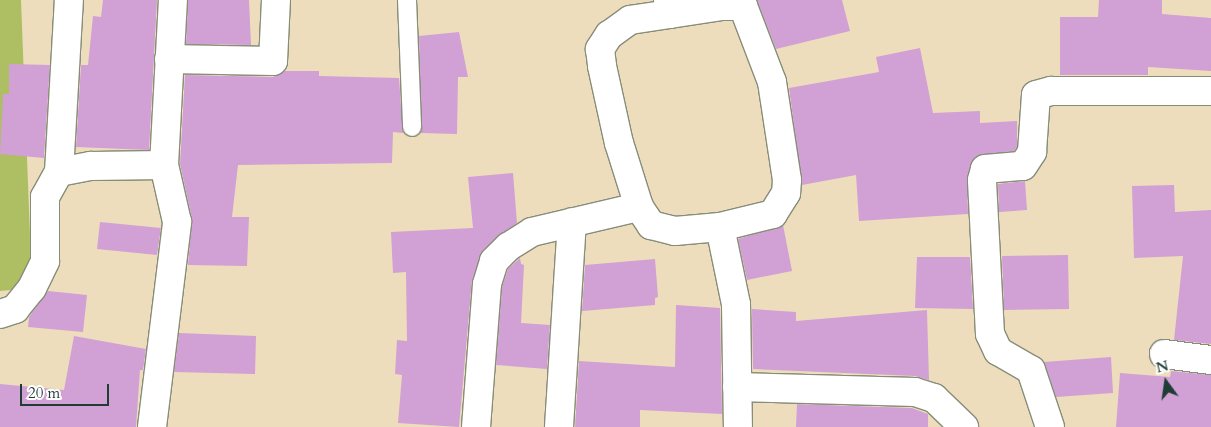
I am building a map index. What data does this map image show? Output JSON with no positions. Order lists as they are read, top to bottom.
{
  "scale_bar": "20 m",
  "north": "top"
}
